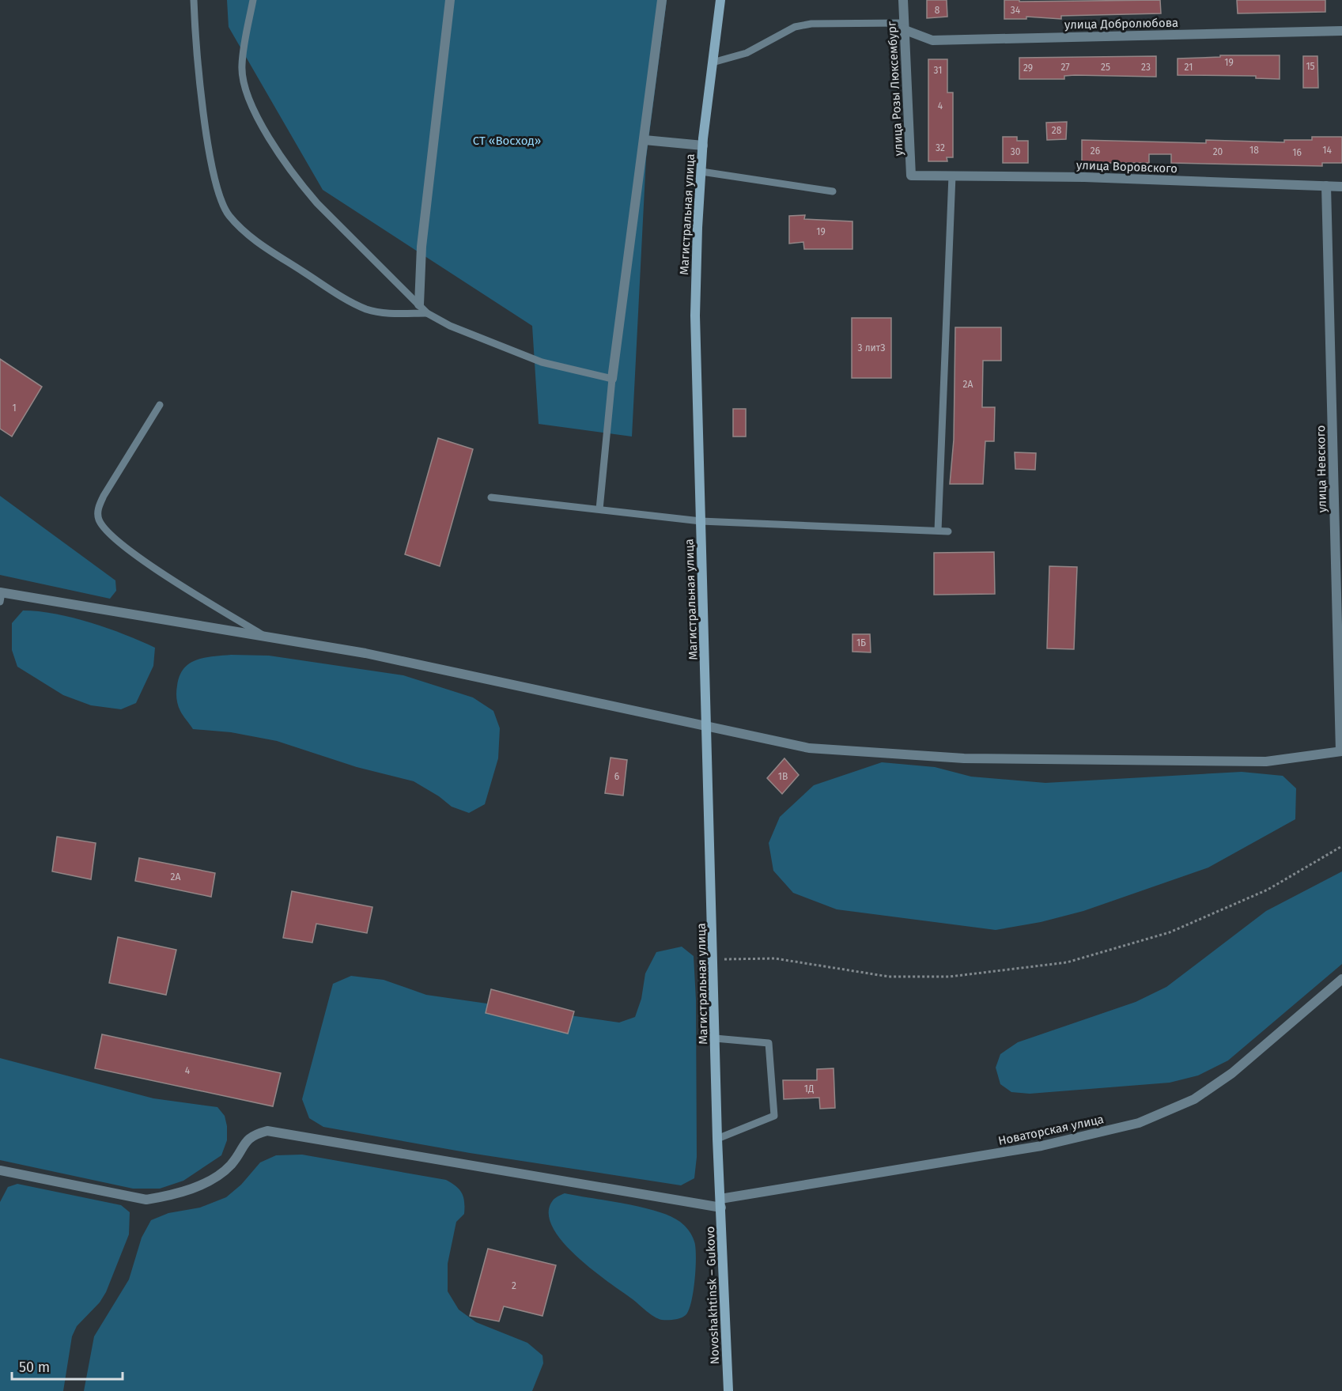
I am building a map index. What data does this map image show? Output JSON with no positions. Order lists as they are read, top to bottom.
{
  "streets": {
    "main road": ["Магистральная улица", "Novoshakhtinsk – Gukovo"],
    "street": [
      "улица Добролюбова",
      "улица Розы Люксембург",
      "улица Воровского",
      "улица Невского",
      "Новаторская улица"
    ]
  },
  "crossings": [
    ["улица Добролюбова", "улица Розы Люксембург"],
    ["улица Розы Люксембург", "улица Воровского"],
    ["улица Воровского", "улица Невского"],
    ["Магистральная улица", "Новаторская улица"],
    ["Магистральная улица", "Novoshakhtinsk – Gukovo"],
    ["Новаторская улица", "Novoshakhtinsk – Gukovo"]
  ],
  "parks": ["СТ «Восход»"],
  "house_numbers": [
    "8",
    "34",
    "19",
    "15",
    "27",
    "25",
    "23",
    "21",
    "29",
    "31",
    "4",
    "28",
    "32",
    "18",
    "14",
    "26",
    "30",
    "20",
    "16",
    "19",
    "3 литЗ",
    "2А",
    "1",
    "1Б",
    "6",
    "1В",
    "2А",
    "4",
    "1Д",
    "2"
  ],
  "scale_bar": "50 m"
}
